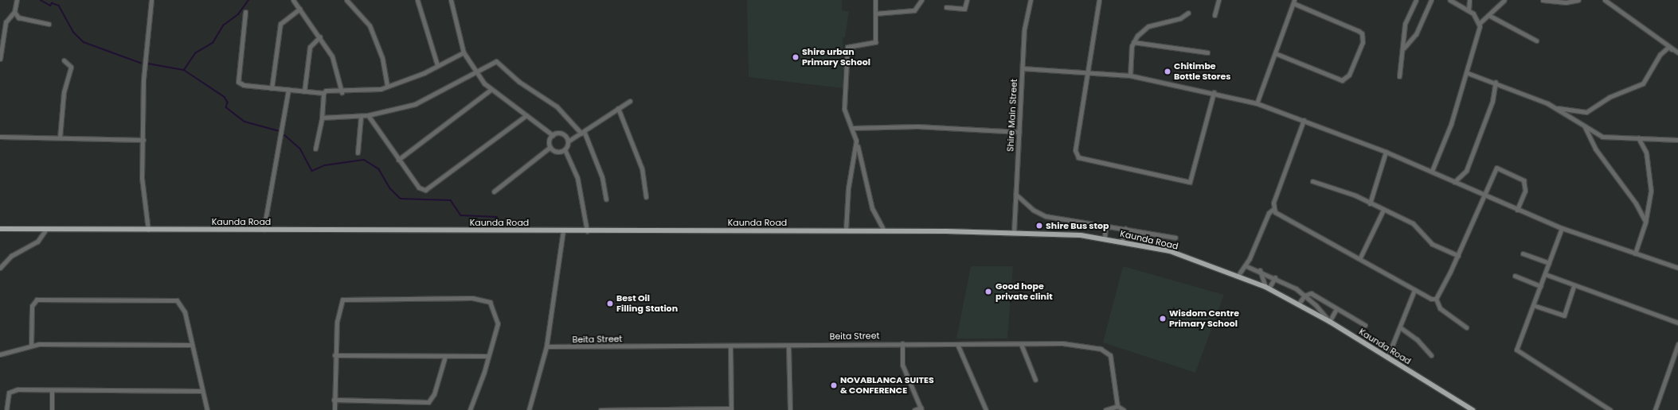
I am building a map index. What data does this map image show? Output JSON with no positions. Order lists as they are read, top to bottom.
{
  "streets": {
    "main road": ["Kaunda Road"],
    "street": ["Shire Main Street", "Beita Street"]
  },
  "crossings": [
    ["Shire Main Street", "Kaunda Road"]
  ],
  "places": [
    "Shire urban Primary School",
    "Chitimbe Bottle Stores",
    "Shire Bus stop",
    "Good hope private clinit",
    "Best Oil Filling Station",
    "Wisdom Centre Primary School",
    "NOVABLANCA SUITES & CONFERENCE"
  ]
}
